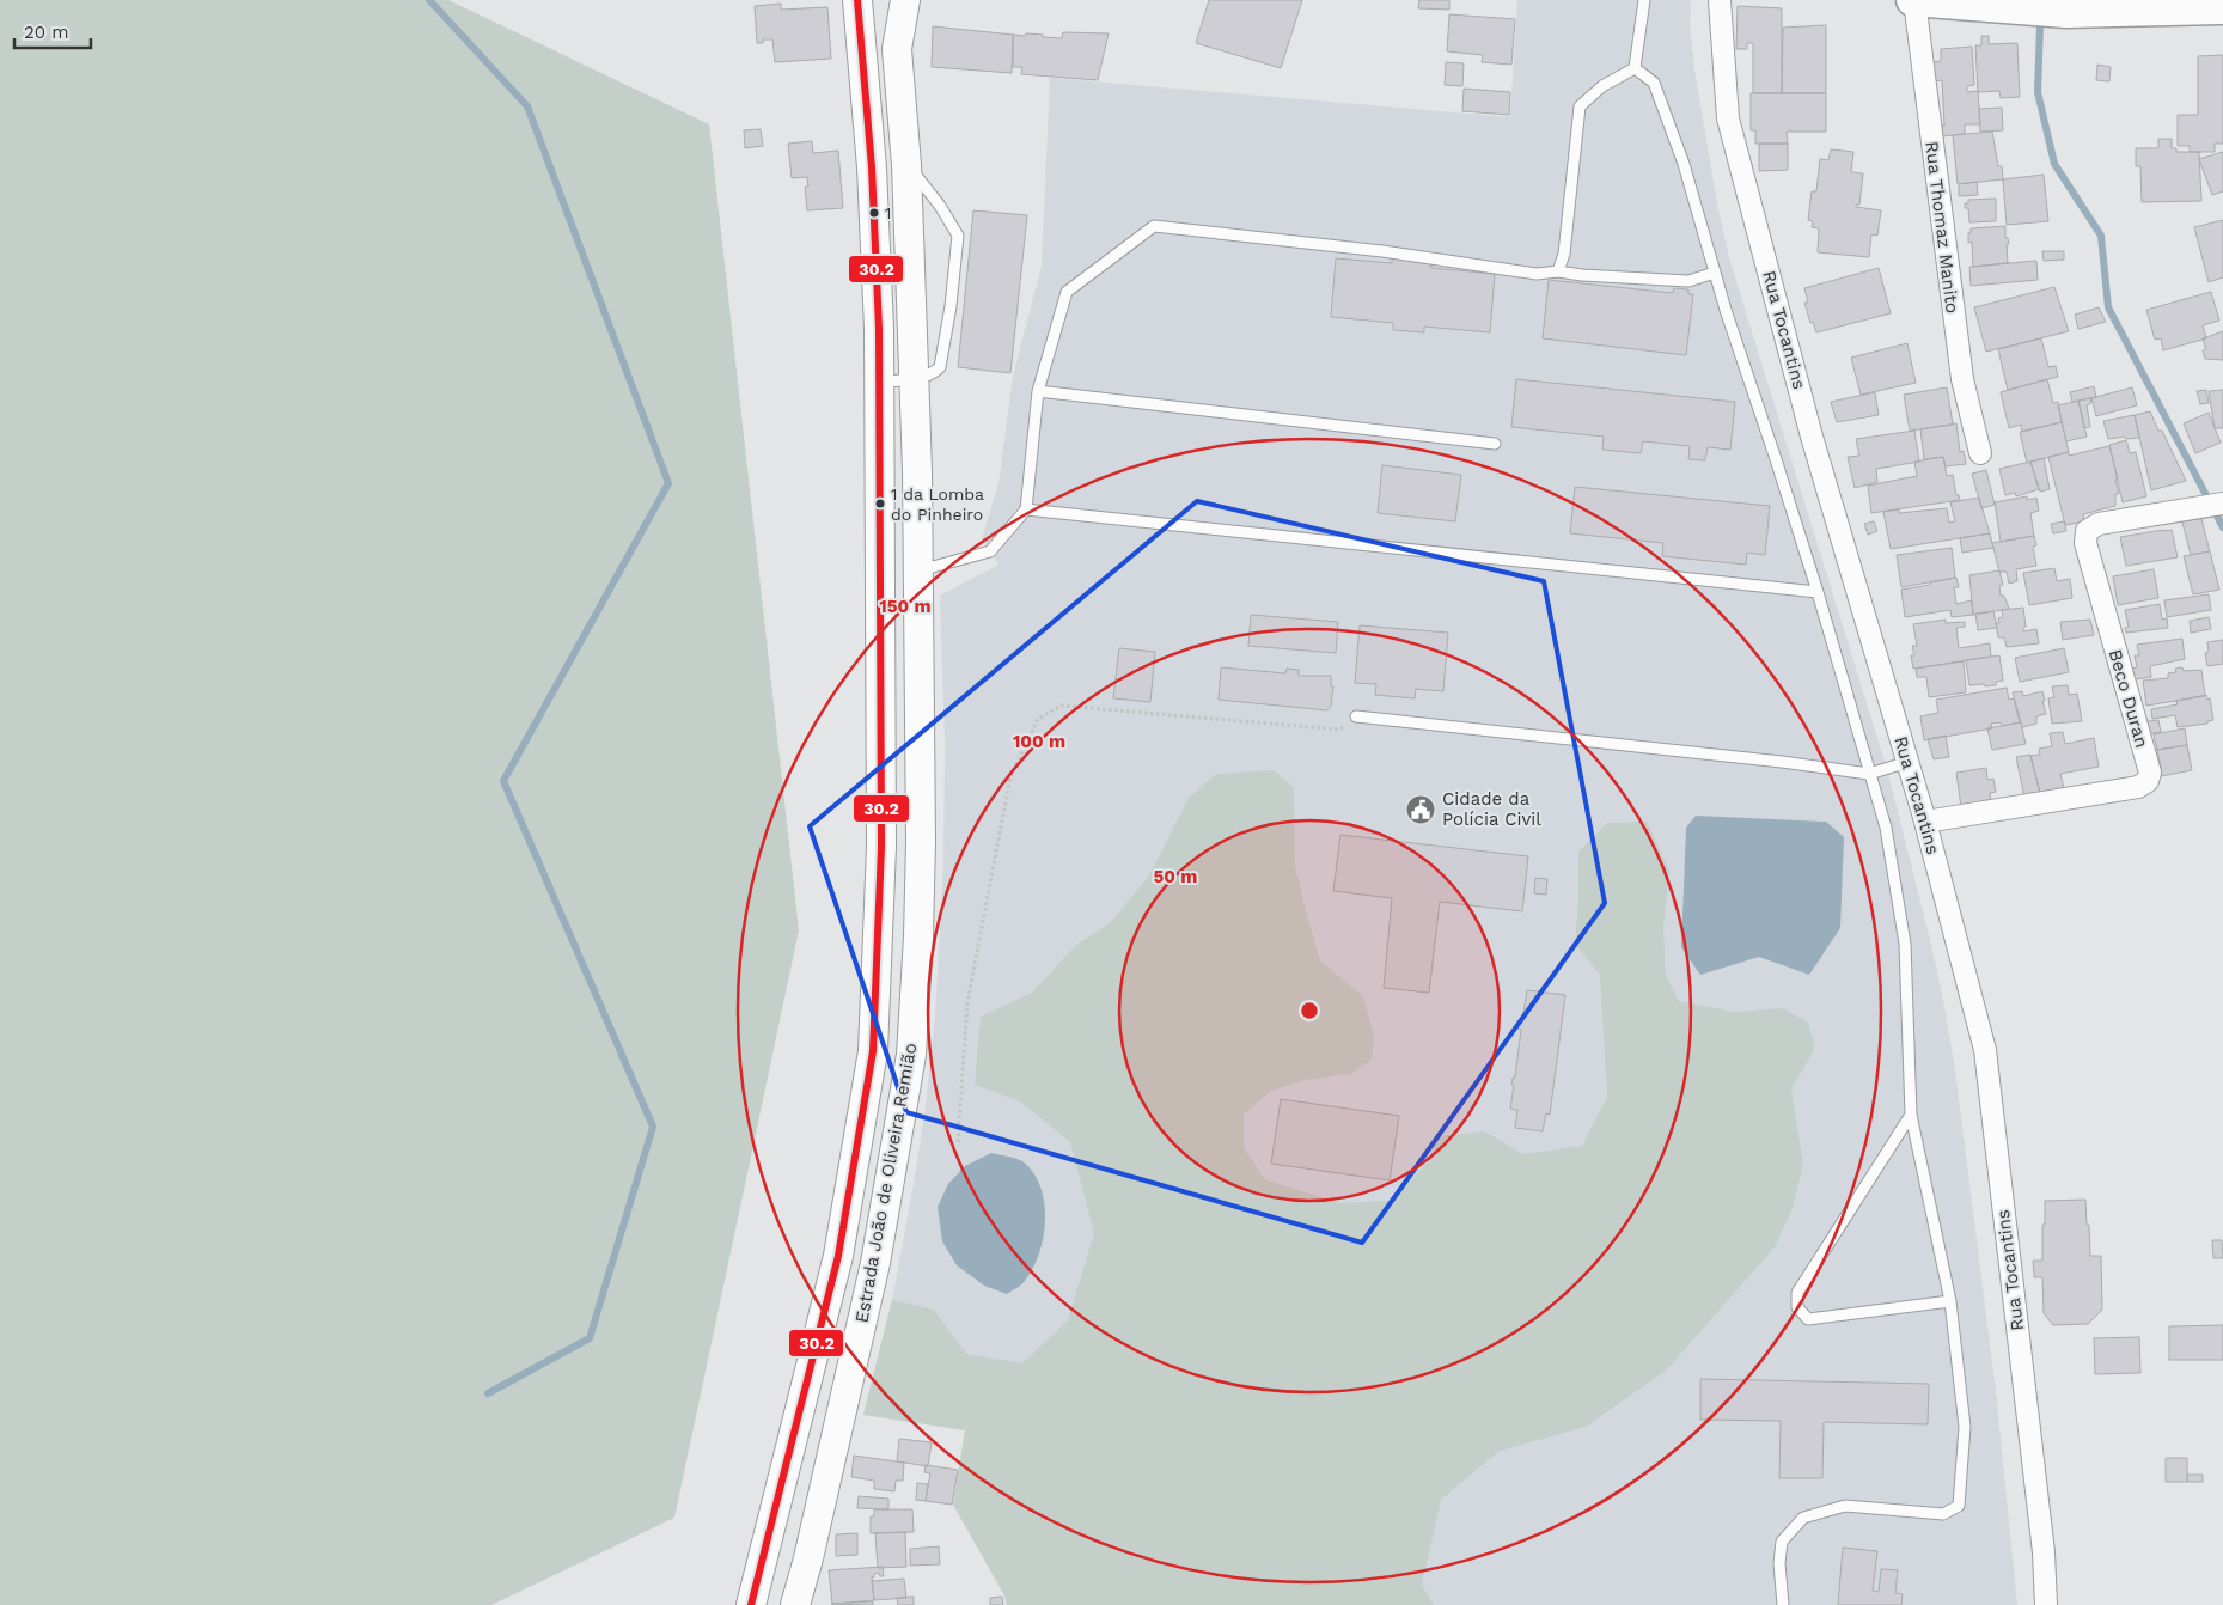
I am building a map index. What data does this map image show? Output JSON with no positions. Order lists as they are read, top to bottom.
{
  "streets": {
    "main road": ["Estrada João de Oliveira Remião"],
    "street": ["Rua Thomaz Manito", "Rua Tocantins", "Beco Duran"]
  },
  "crossings": [
    ["Rua Tocantins", "Beco Duran"]
  ],
  "places": {
    "other": ["1", "1 da Lomba do Pinheiro"],
    "public building": ["Cidade da Polícia Civil"]
  },
  "lines": ["transit line 30.2"],
  "scale_bar": "20 m",
  "rings": ["150 m", "100 m", "50 m"]
}
